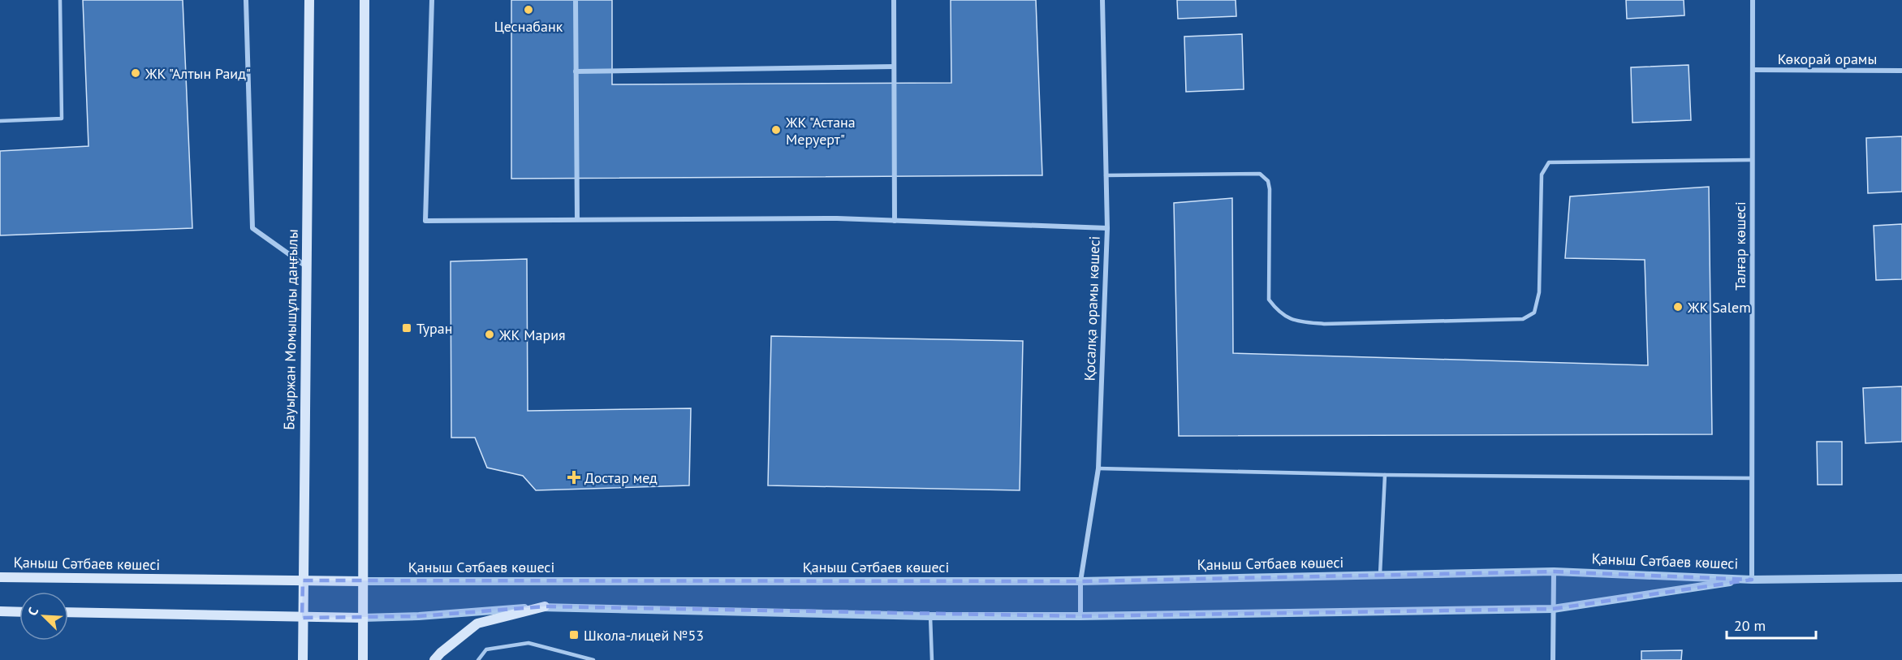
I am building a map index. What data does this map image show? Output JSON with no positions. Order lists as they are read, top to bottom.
{
  "streets": {
    "main road": ["Бауыржан Момышұлы даңғылы", "Қаныш Сәтбаев көшесі"],
    "street": ["Көкорай орамы", "Талғар көшесі", "Қосалқа орамы көшесі"]
  },
  "crossings": [
    ["Көкорай орамы", "Талғар көшесі"],
    ["Талғар көшесі", "Қаныш Сәтбаев көшесі"],
    ["Қосалқа орамы көшесі", "Қаныш Сәтбаев көшесі"],
    ["Бауыржан Момышұлы даңғылы", "Қаныш Сәтбаев көшесі"]
  ],
  "places": {
    "other": [
      "Цеснабанк",
      "ЖК \"Алтын Раид\"",
      "ЖК \"Астана Меруерт\"",
      "ЖК Salem",
      "ЖК Мария"
    ],
    "transit": ["Туран", "Школа-лицей №53"],
    "health": ["Достар мед"]
  },
  "scale_bar": "20 m",
  "north": "top left"
}
